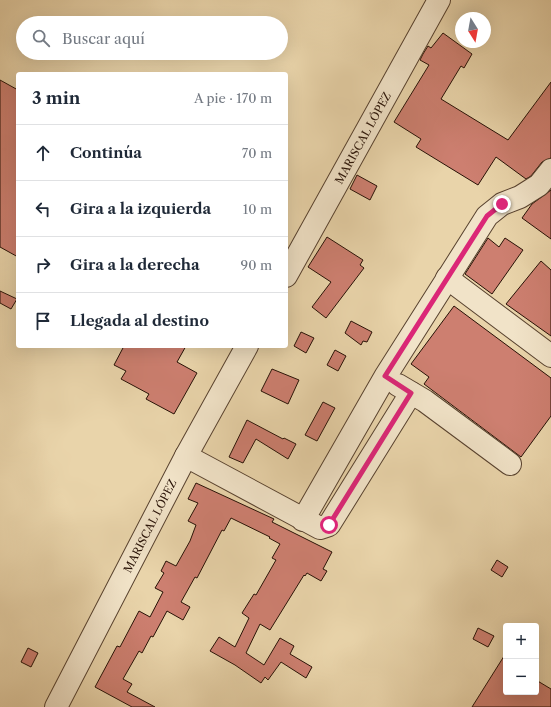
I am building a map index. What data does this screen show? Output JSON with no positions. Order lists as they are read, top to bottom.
{
  "streets": {
    "street": ["MARISCAL LÓPEZ"]
  },
  "north": "bottom",
  "page": {
    "search": "Buscar aquí",
    "heading": ["3 min", "A pie · 170 m"],
    "list": [
      ["Continúa", "70 m"],
      ["Gira a la izquierda", "10 m"],
      ["Gira a la derecha", "90 m"],
      "Llegada al destino"
    ],
    "map_buttons": ["+", "−"]
  }
}
